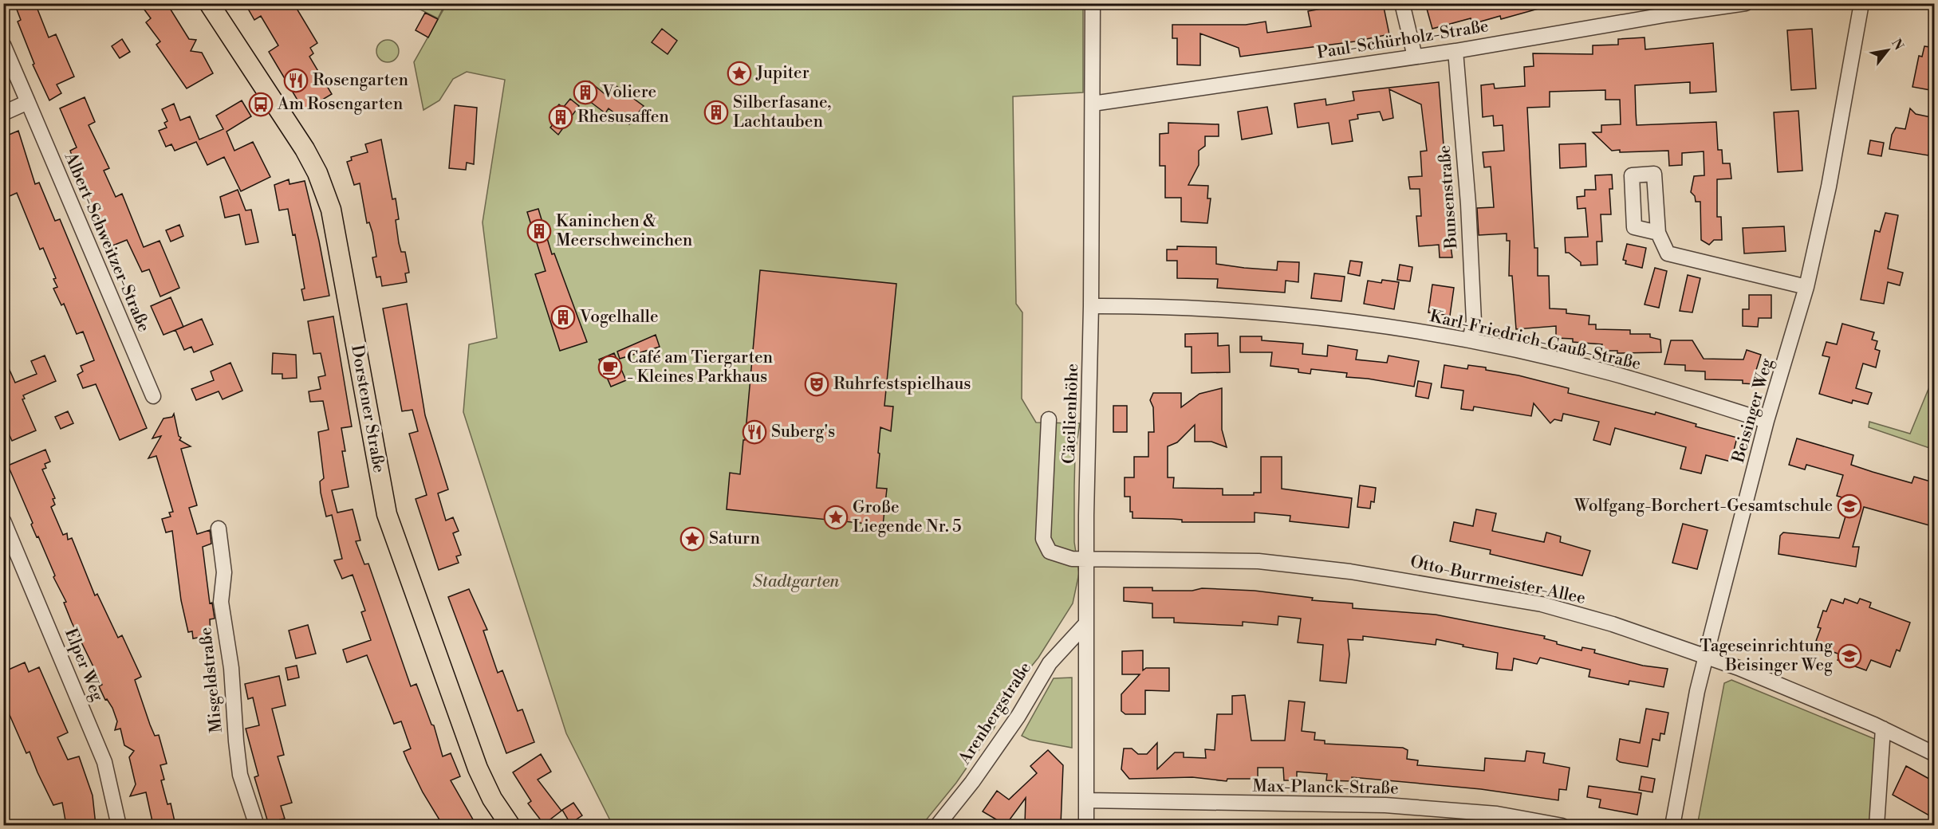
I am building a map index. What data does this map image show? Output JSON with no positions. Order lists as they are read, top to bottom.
{
  "streets": {
    "main road": ["Dorstener Straße"],
    "street": [
      "Paul-Schürholz-Straße",
      "Bunsenstraße",
      "Albert-Schweitzer-Straße",
      "Karl-Friedrich-Gauß-Straße",
      "Beisinger Weg",
      "Cäcilienhöhe",
      "Otto-Burrmeister-Allee",
      "Elper Weg",
      "Misgeldstraße",
      "Arenbergstraße",
      "Max-Planck-Straße"
    ]
  },
  "crossings": [
    ["Paul-Schürholz-Straße", "Bunsenstraße"],
    ["Paul-Schürholz-Straße", "Cäcilienhöhe"],
    ["Bunsenstraße", "Karl-Friedrich-Gauß-Straße"],
    ["Karl-Friedrich-Gauß-Straße", "Beisinger Weg"],
    ["Karl-Friedrich-Gauß-Straße", "Cäcilienhöhe"],
    ["Beisinger Weg", "Otto-Burrmeister-Allee"],
    ["Cäcilienhöhe", "Otto-Burrmeister-Allee"],
    ["Cäcilienhöhe", "Arenbergstraße"],
    ["Cäcilienhöhe", "Max-Planck-Straße"]
  ],
  "parks": ["Stadtgarten"],
  "places": {
    "place": ["Jupiter", "Große Liegende Nr. 5", "Saturn"],
    "restaurant": ["Rosengarten", "Suberg's"],
    "building": [
      "Voliere",
      "Silberfasane, Lachtauben",
      "Rhesusaffen",
      "Kaninchen & Meerschweinchen",
      "Vogelhalle"
    ],
    "bus stop": ["Am Rosengarten"],
    "cafe": ["Café am Tiergarten - Kleines Parkhaus"],
    "theatre": ["Ruhrfestspielhaus"],
    "school or university": ["Wolfgang-Borchert-Gesamtschule", "Tageseinrichtung Beisinger Weg"]
  },
  "north": "top right"
}
